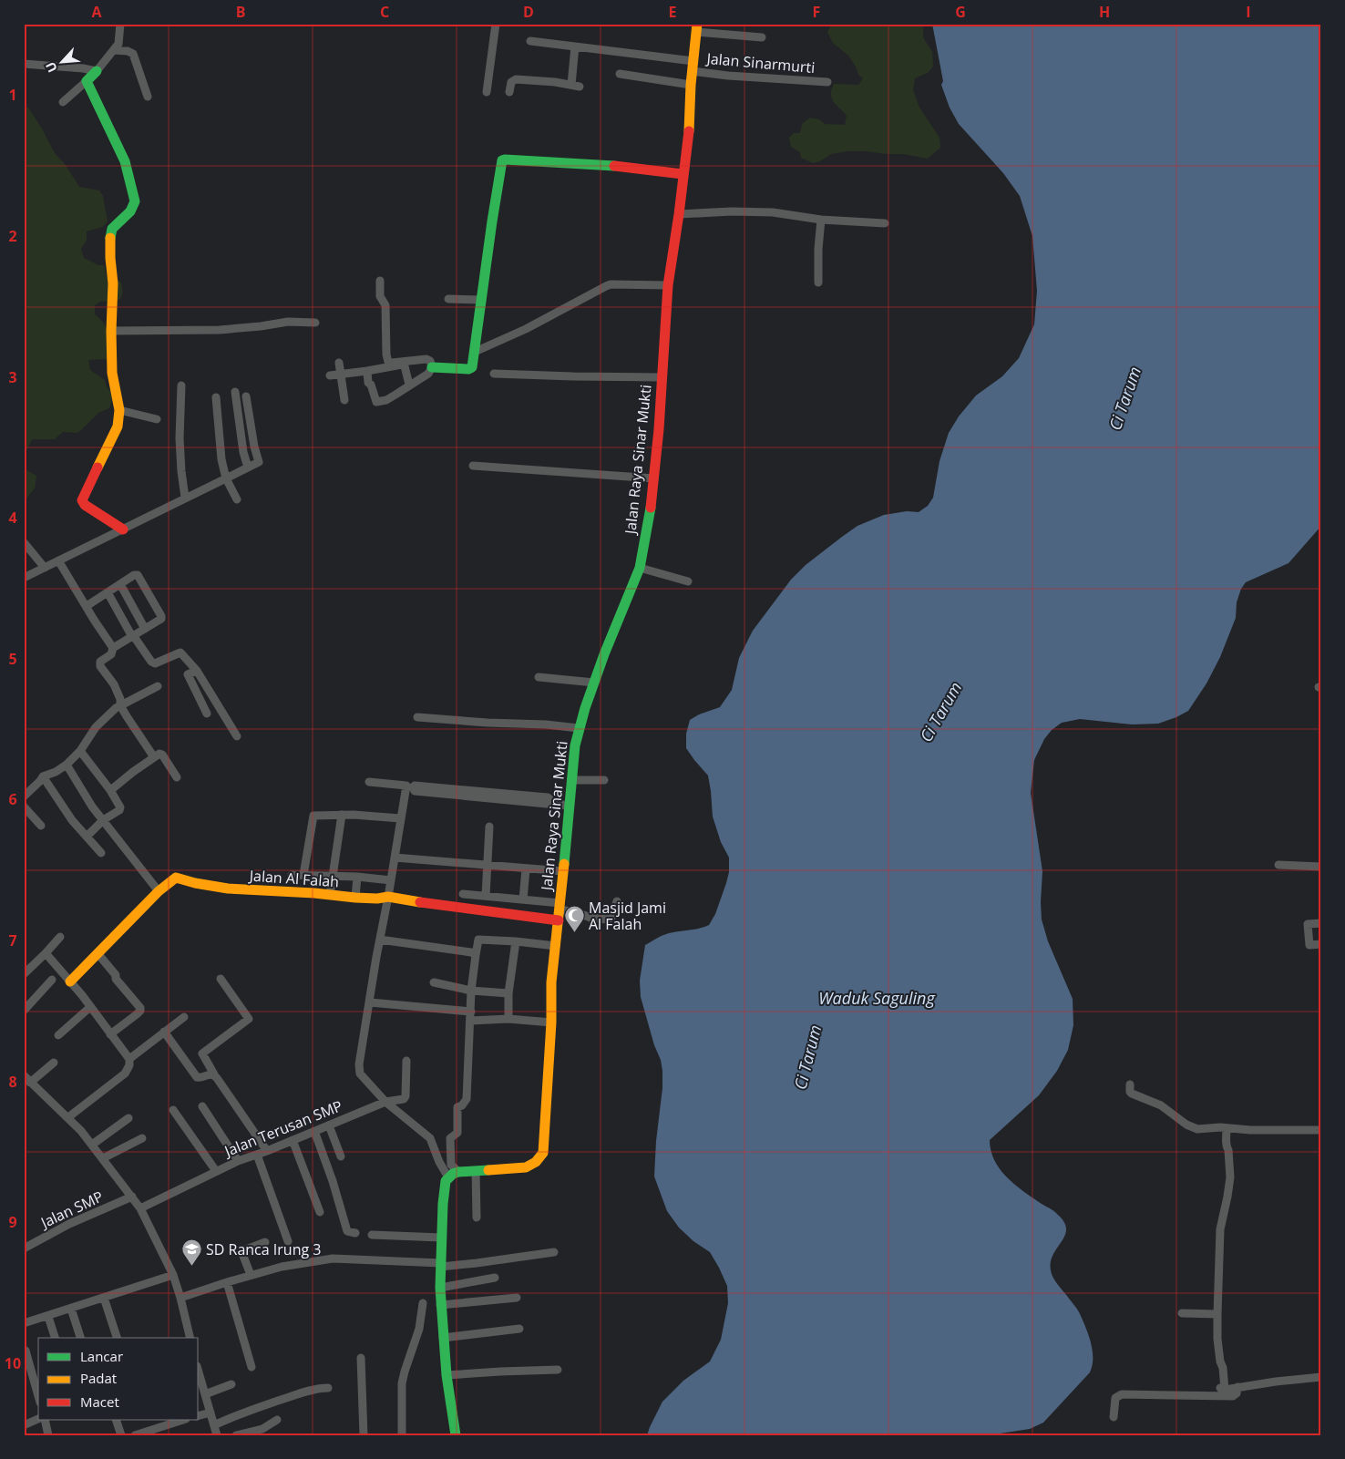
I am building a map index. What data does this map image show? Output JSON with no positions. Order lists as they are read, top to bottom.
{
  "streets": {
    "main road": ["Jalan Raya Sinar Mukti", "Jalan Al Falah"],
    "street": ["Jalan Sinarmurti", "Jalan Terusan SMP", "Jalan SMP"]
  },
  "crossings": [
    ["Jalan Sinarmurti", "Jalan Raya Sinar Mukti"],
    ["Jalan Raya Sinar Mukti", "Jalan Al Falah"]
  ],
  "water": ["Ci Tarum", "Waduk Saguling"],
  "places": {
    "mosque": ["Masjid Jami Al Falah"],
    "school or university": ["SD Ranca Irung 3"]
  },
  "legend": ["Lancar", "Padat", "Macet"],
  "north": "bottom left",
  "grid": {
    "columns": [
      "A",
      "B",
      "C",
      "D",
      "E",
      "F",
      "G",
      "H",
      "I"
    ],
    "rows": [
      "1",
      "2",
      "3",
      "4",
      "5",
      "6",
      "7",
      "8",
      "9",
      "10"
    ]
  }
}
